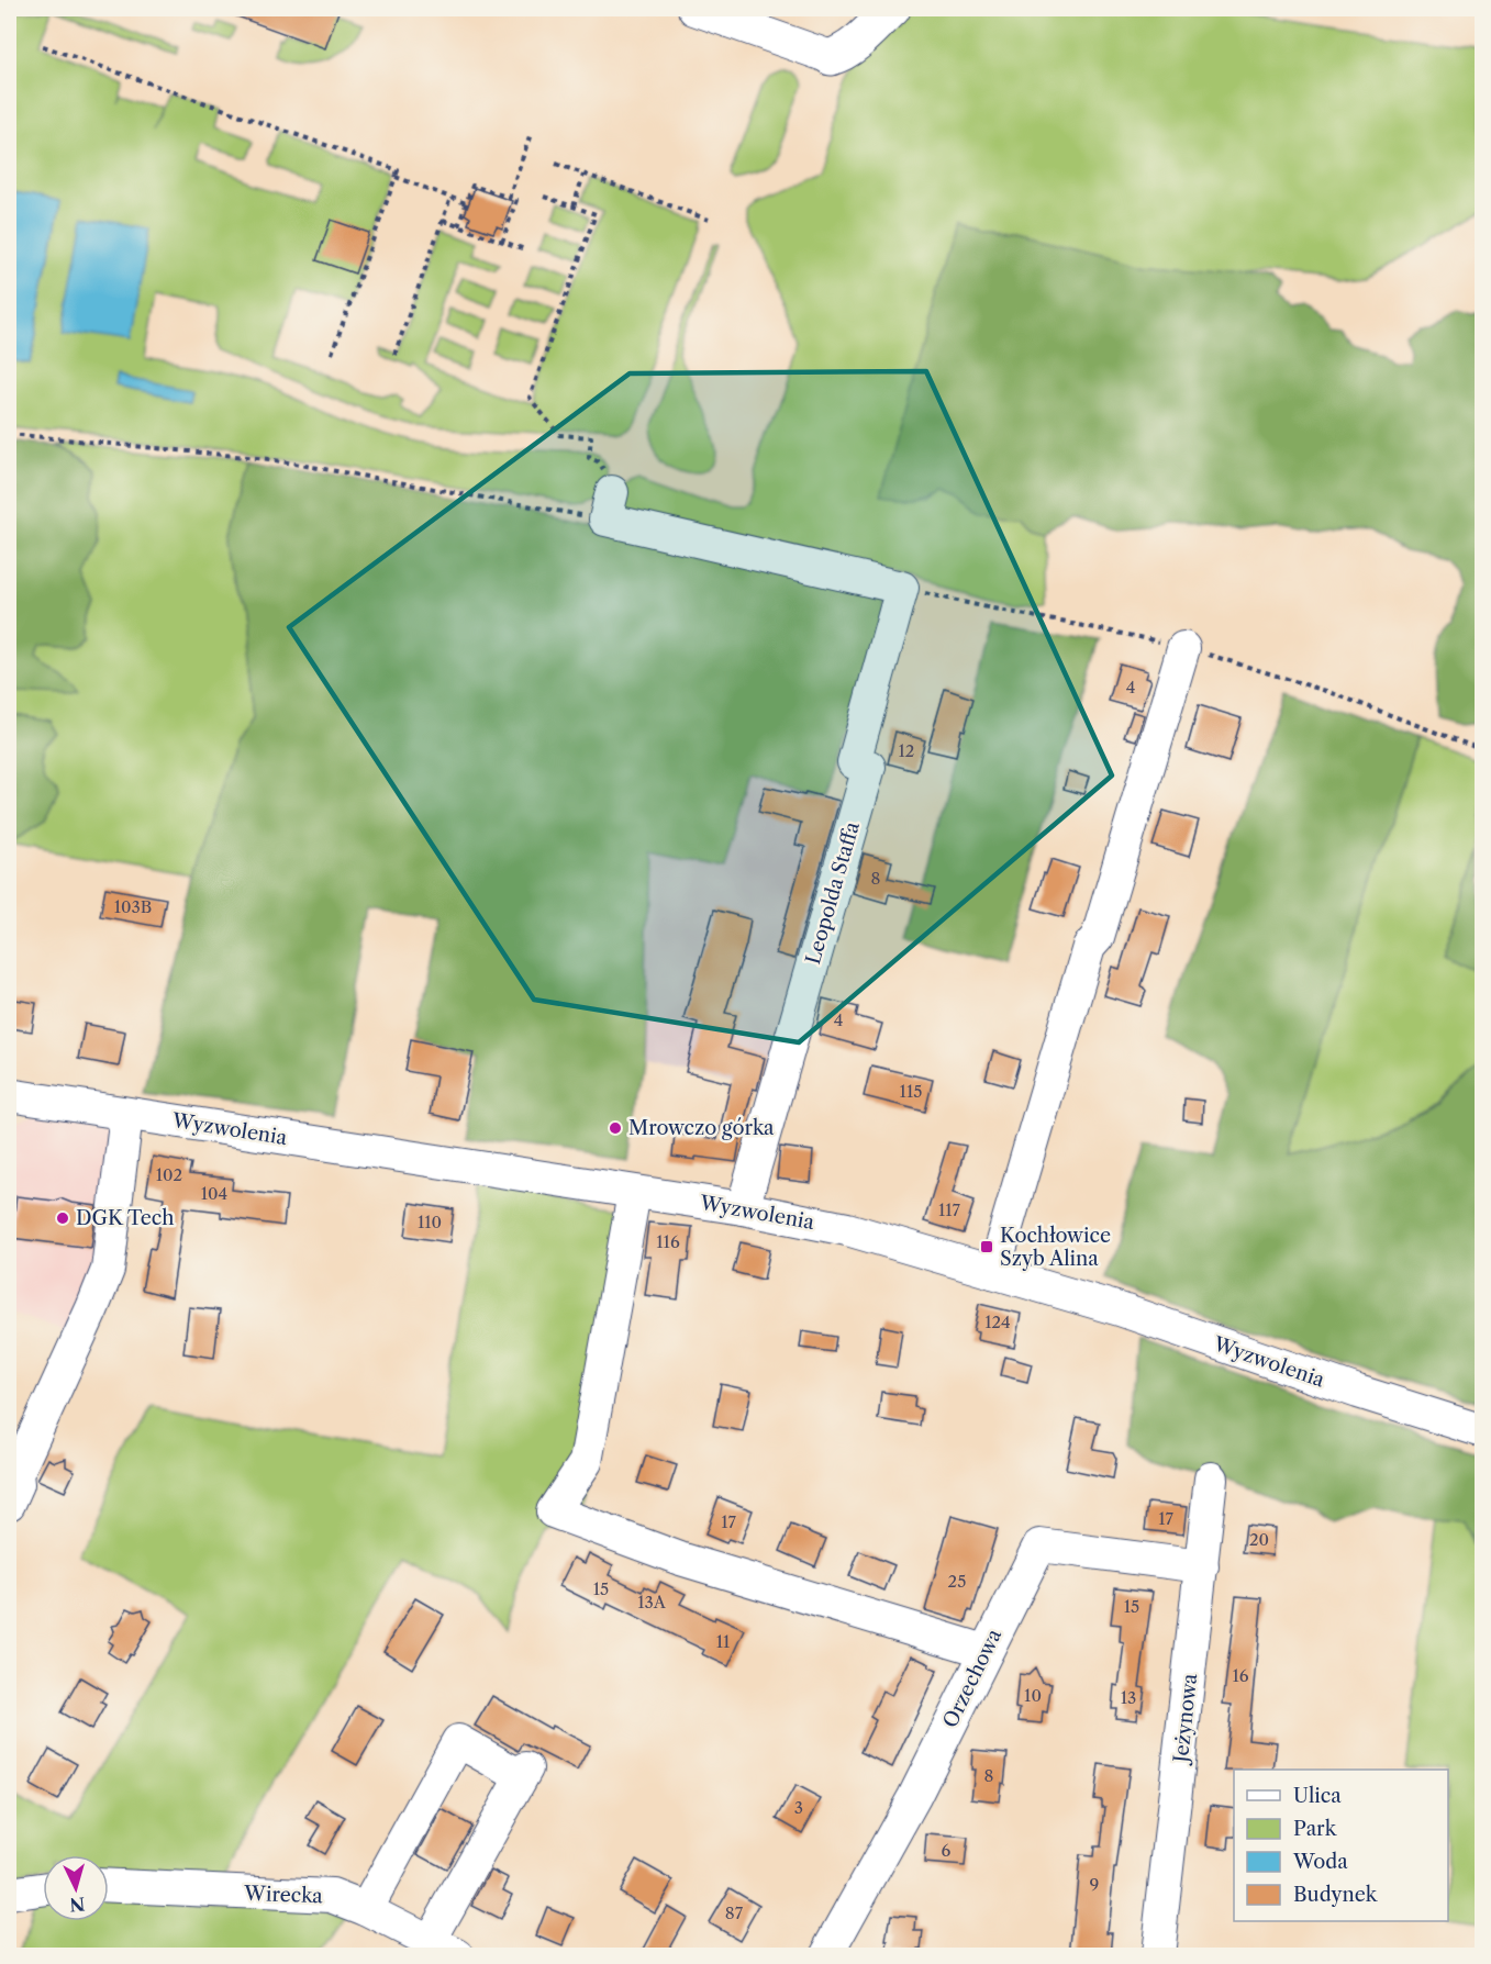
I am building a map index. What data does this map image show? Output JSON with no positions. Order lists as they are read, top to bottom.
{
  "streets": {
    "street": [
      "Leopolda Staffa",
      "Wyzwolenia",
      "Orzechowa",
      "Jeżynowa",
      "Wirecka"
    ]
  },
  "crossings": [
    ["Leopolda Staffa", "Wyzwolenia"],
    ["Orzechowa", "Jeżynowa"]
  ],
  "places": {
    "other": ["Mrowczo górka", "DGK Tech"],
    "transit": ["Kochłowice Szyb Alina"]
  },
  "house_numbers": [
    "4",
    "12",
    "8",
    "103B",
    "4",
    "115",
    "102",
    "104",
    "117",
    "110",
    "116",
    "124",
    "17",
    "17",
    "20",
    "25",
    "15",
    "13A",
    "15",
    "11",
    "16",
    "10",
    "13",
    "8",
    "3",
    "6",
    "9",
    "87"
  ],
  "legend": [
    "Ulica",
    "Park",
    "Woda",
    "Budynek"
  ],
  "north": "bottom"
}
